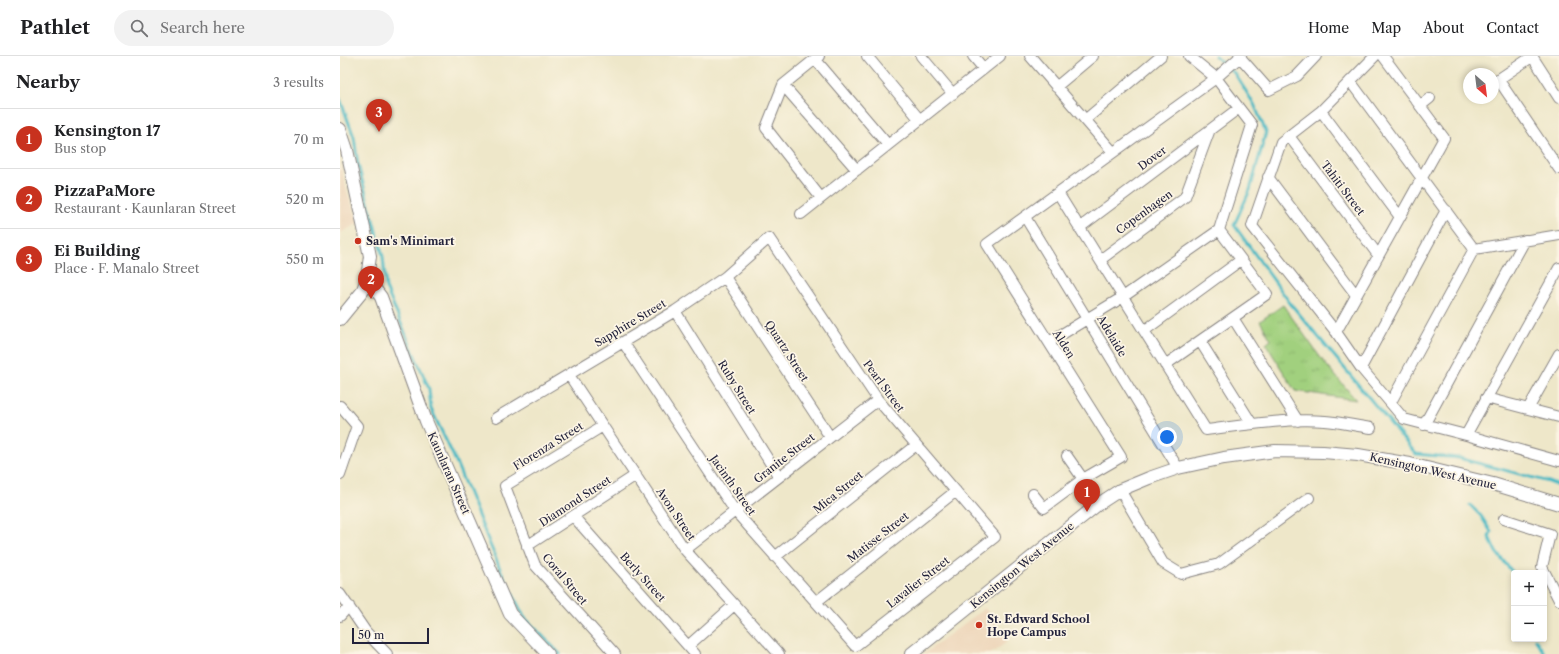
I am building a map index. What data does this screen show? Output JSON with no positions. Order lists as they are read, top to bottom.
{
  "streets": {
    "street": [
      "Dover",
      "Tahiti Street",
      "Copenhagen",
      "Sapphire Street",
      "Adelaide",
      "Alden",
      "Quartz Street",
      "Pearl Street",
      "Ruby Street",
      "Florenza Street",
      "Granite Street",
      "Kensington West Avenue",
      "Kaunlaran Street",
      "Jacinth Street",
      "Mica Street",
      "Diamond Street",
      "Avon Street",
      "Matisse Street",
      "Berly Street",
      "Coral Street",
      "Lavalier Street"
    ]
  },
  "crossings": [
    ["Dover", "Copenhagen"],
    ["Sapphire Street", "Quartz Street"],
    ["Sapphire Street", "Pearl Street"],
    ["Sapphire Street", "Ruby Street"],
    ["Sapphire Street", "Jacinth Street"],
    ["Sapphire Street", "Avon Street"],
    ["Adelaide", "Alden"],
    ["Adelaide", "Kensington West Avenue"],
    ["Quartz Street", "Granite Street"],
    ["Pearl Street", "Granite Street"],
    ["Pearl Street", "Mica Street"],
    ["Pearl Street", "Matisse Street"],
    ["Pearl Street", "Lavalier Street"],
    ["Ruby Street", "Granite Street"],
    ["Florenza Street", "Avon Street"],
    ["Florenza Street", "Coral Street"],
    ["Granite Street", "Jacinth Street"],
    ["Granite Street", "Avon Street"],
    ["Jacinth Street", "Mica Street"],
    ["Jacinth Street", "Matisse Street"],
    ["Jacinth Street", "Lavalier Street"],
    ["Diamond Street", "Avon Street"],
    ["Diamond Street", "Berly Street"],
    ["Diamond Street", "Coral Street"]
  ],
  "places": ["Sam's Minimart", "St. Edward School Hope Campus"],
  "scale_bar": "50 m",
  "north": "bottom right",
  "page": {
    "header": "Pathlet",
    "search": "Search here",
    "nav": [
      "Home",
      "Map",
      "About",
      "Contact"
    ],
    "heading": ["Nearby", "3 results"],
    "pins": ["3", "2", "1"],
    "list": [
      {
        "mark": "1",
        "name": "Kensington 17",
        "note": "Bus stop",
        "value": "70 m"
      },
      {
        "mark": "2",
        "name": "PizzaPaMore",
        "note": "Restaurant · Kaunlaran Street",
        "value": "520 m"
      },
      {
        "mark": "3",
        "name": "Ei Building",
        "note": "Place · F. Manalo Street",
        "value": "550 m"
      }
    ],
    "map_buttons": ["+", "−"],
    "scale": "50 m"
  }
}
